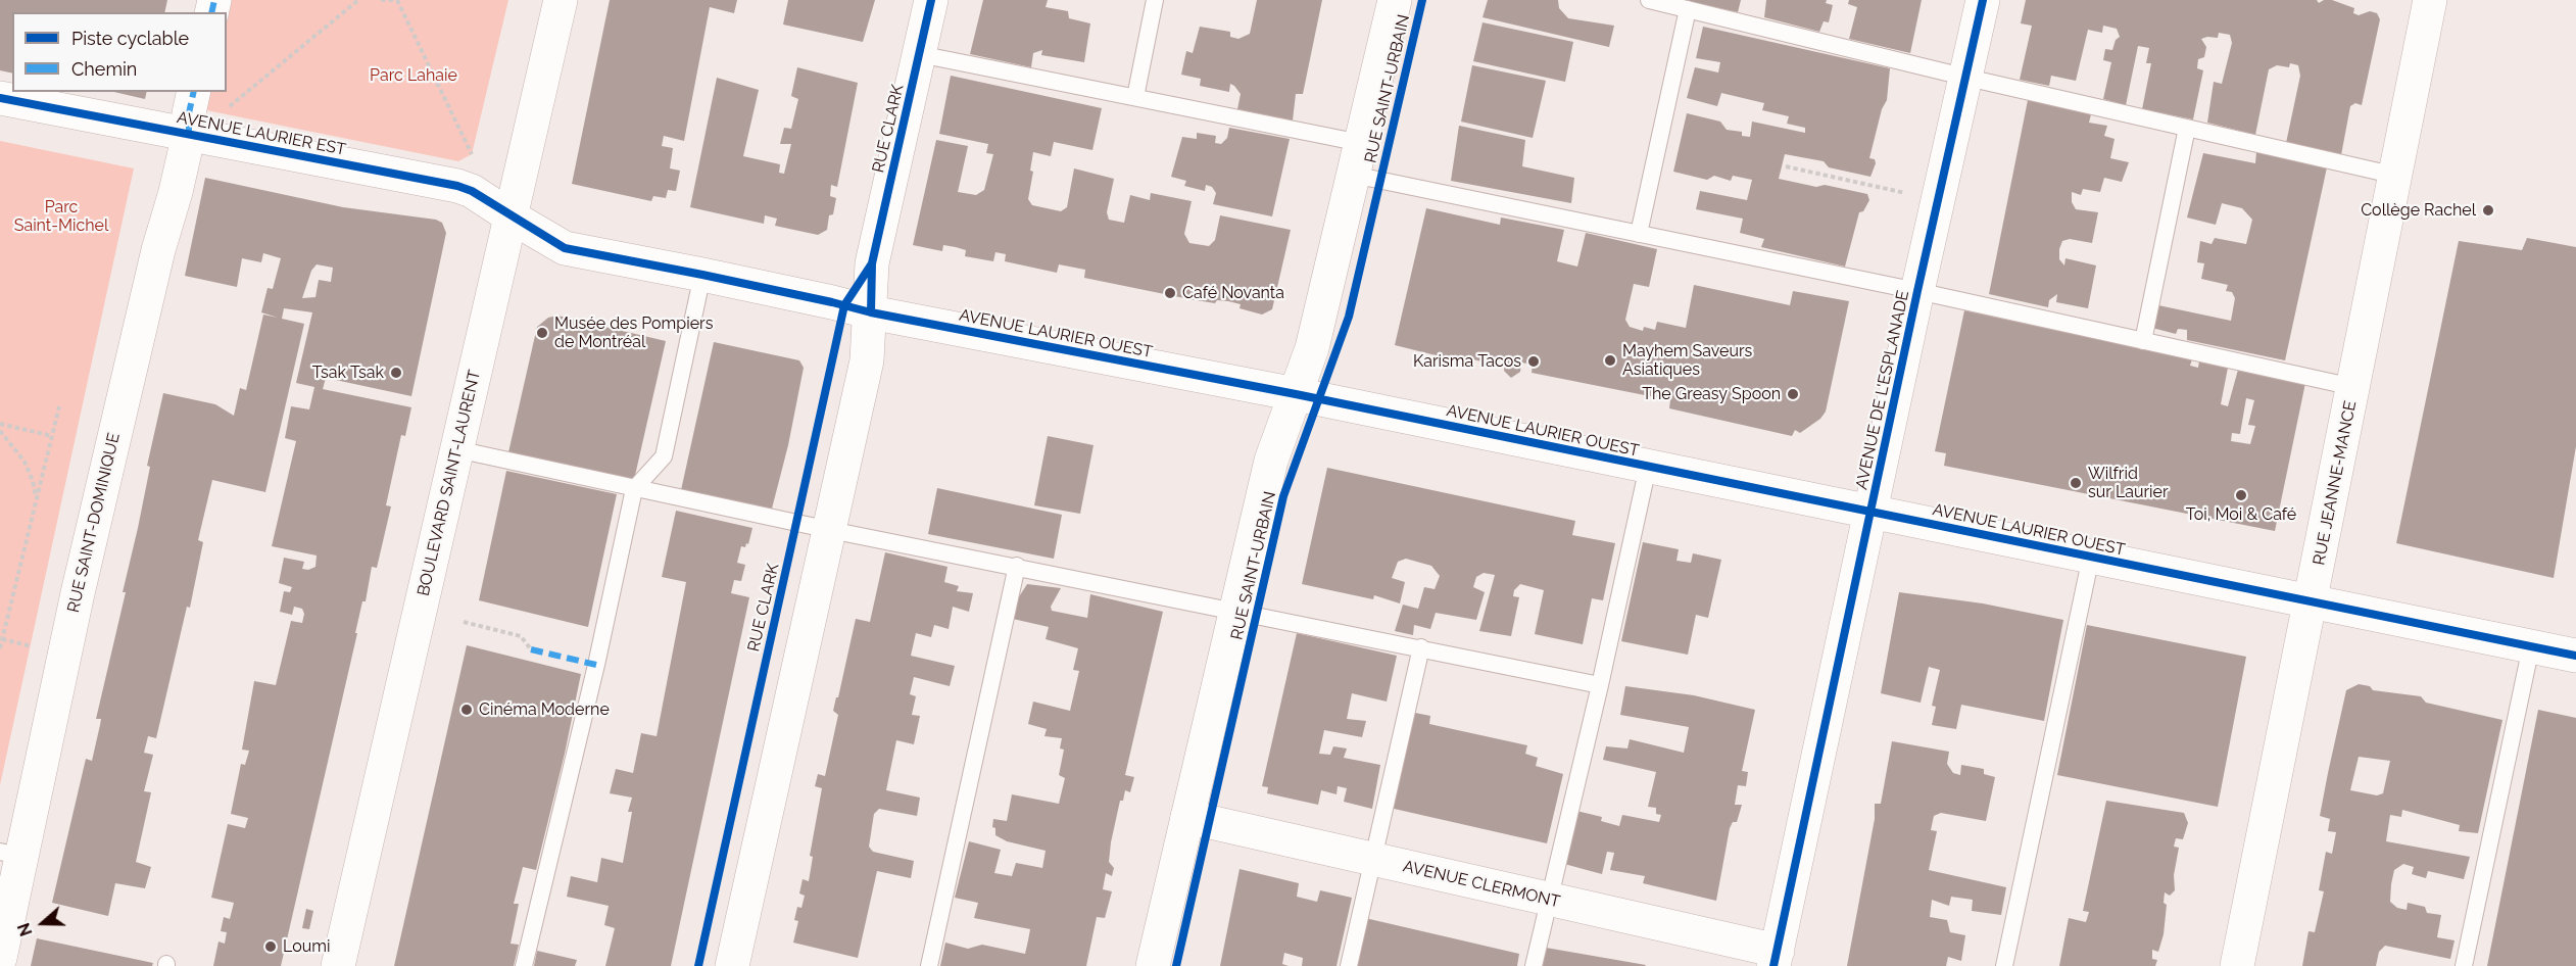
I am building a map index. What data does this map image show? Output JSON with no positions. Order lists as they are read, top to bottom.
{
  "streets": {
    "street": [
      "RUE SAINT-URBAIN",
      "RUE CLARK",
      "AVENUE LAURIER EST",
      "AVENUE LAURIER OUEST",
      "AVENUE DE L'ESPLANADE",
      "BOULEVARD SAINT-LAURENT",
      "RUE JEANNE-MANCE",
      "RUE SAINT-DOMINIQUE",
      "AVENUE CLERMONT"
    ]
  },
  "crossings": [
    ["RUE SAINT-URBAIN", "AVENUE LAURIER OUEST"],
    ["RUE SAINT-URBAIN", "AVENUE CLERMONT"],
    ["RUE CLARK", "AVENUE LAURIER OUEST"],
    ["AVENUE LAURIER EST", "AVENUE LAURIER OUEST"],
    ["AVENUE LAURIER EST", "BOULEVARD SAINT-LAURENT"],
    ["AVENUE LAURIER EST", "RUE SAINT-DOMINIQUE"],
    ["AVENUE LAURIER OUEST", "AVENUE DE L'ESPLANADE"],
    ["AVENUE LAURIER OUEST", "BOULEVARD SAINT-LAURENT"],
    ["AVENUE LAURIER OUEST", "RUE JEANNE-MANCE"],
    ["AVENUE DE L'ESPLANADE", "AVENUE CLERMONT"]
  ],
  "parks": ["Parc Lahaie", "Parc Saint-Michel"],
  "places": [
    "Collège Rachel",
    "Café Novanta",
    "Musée des Pompiers de Montréal",
    "Mayhem Saveurs Asiatiques",
    "Karisma Tacos",
    "Tsak Tsak",
    "The Greasy Spoon",
    "Wilfrid sur Laurier",
    "Toi, Moi & Café",
    "Cinéma Moderne",
    "Loumi"
  ],
  "legend": ["Piste cyclable", "Chemin"],
  "north": "left"
}
